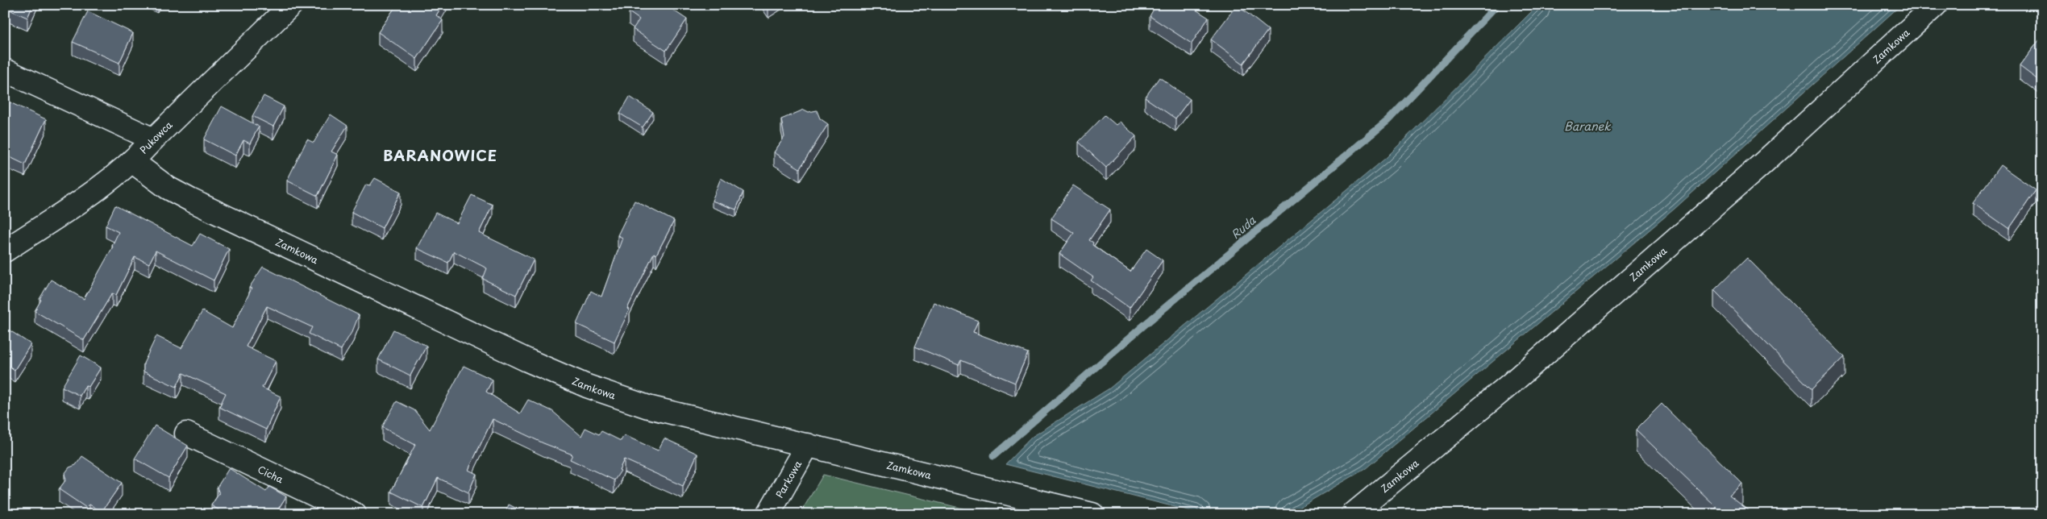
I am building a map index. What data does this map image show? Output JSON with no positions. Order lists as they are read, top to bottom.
{
  "streets": {
    "street": [
      "Zamkowa",
      "Pukowca",
      "Cicha",
      "Parkowa"
    ]
  },
  "crossings": [
    ["Zamkowa", "Pukowca"],
    ["Zamkowa", "Parkowa"]
  ],
  "districts": ["BARANOWICE"],
  "water": ["Baranek", "Ruda"]
}
